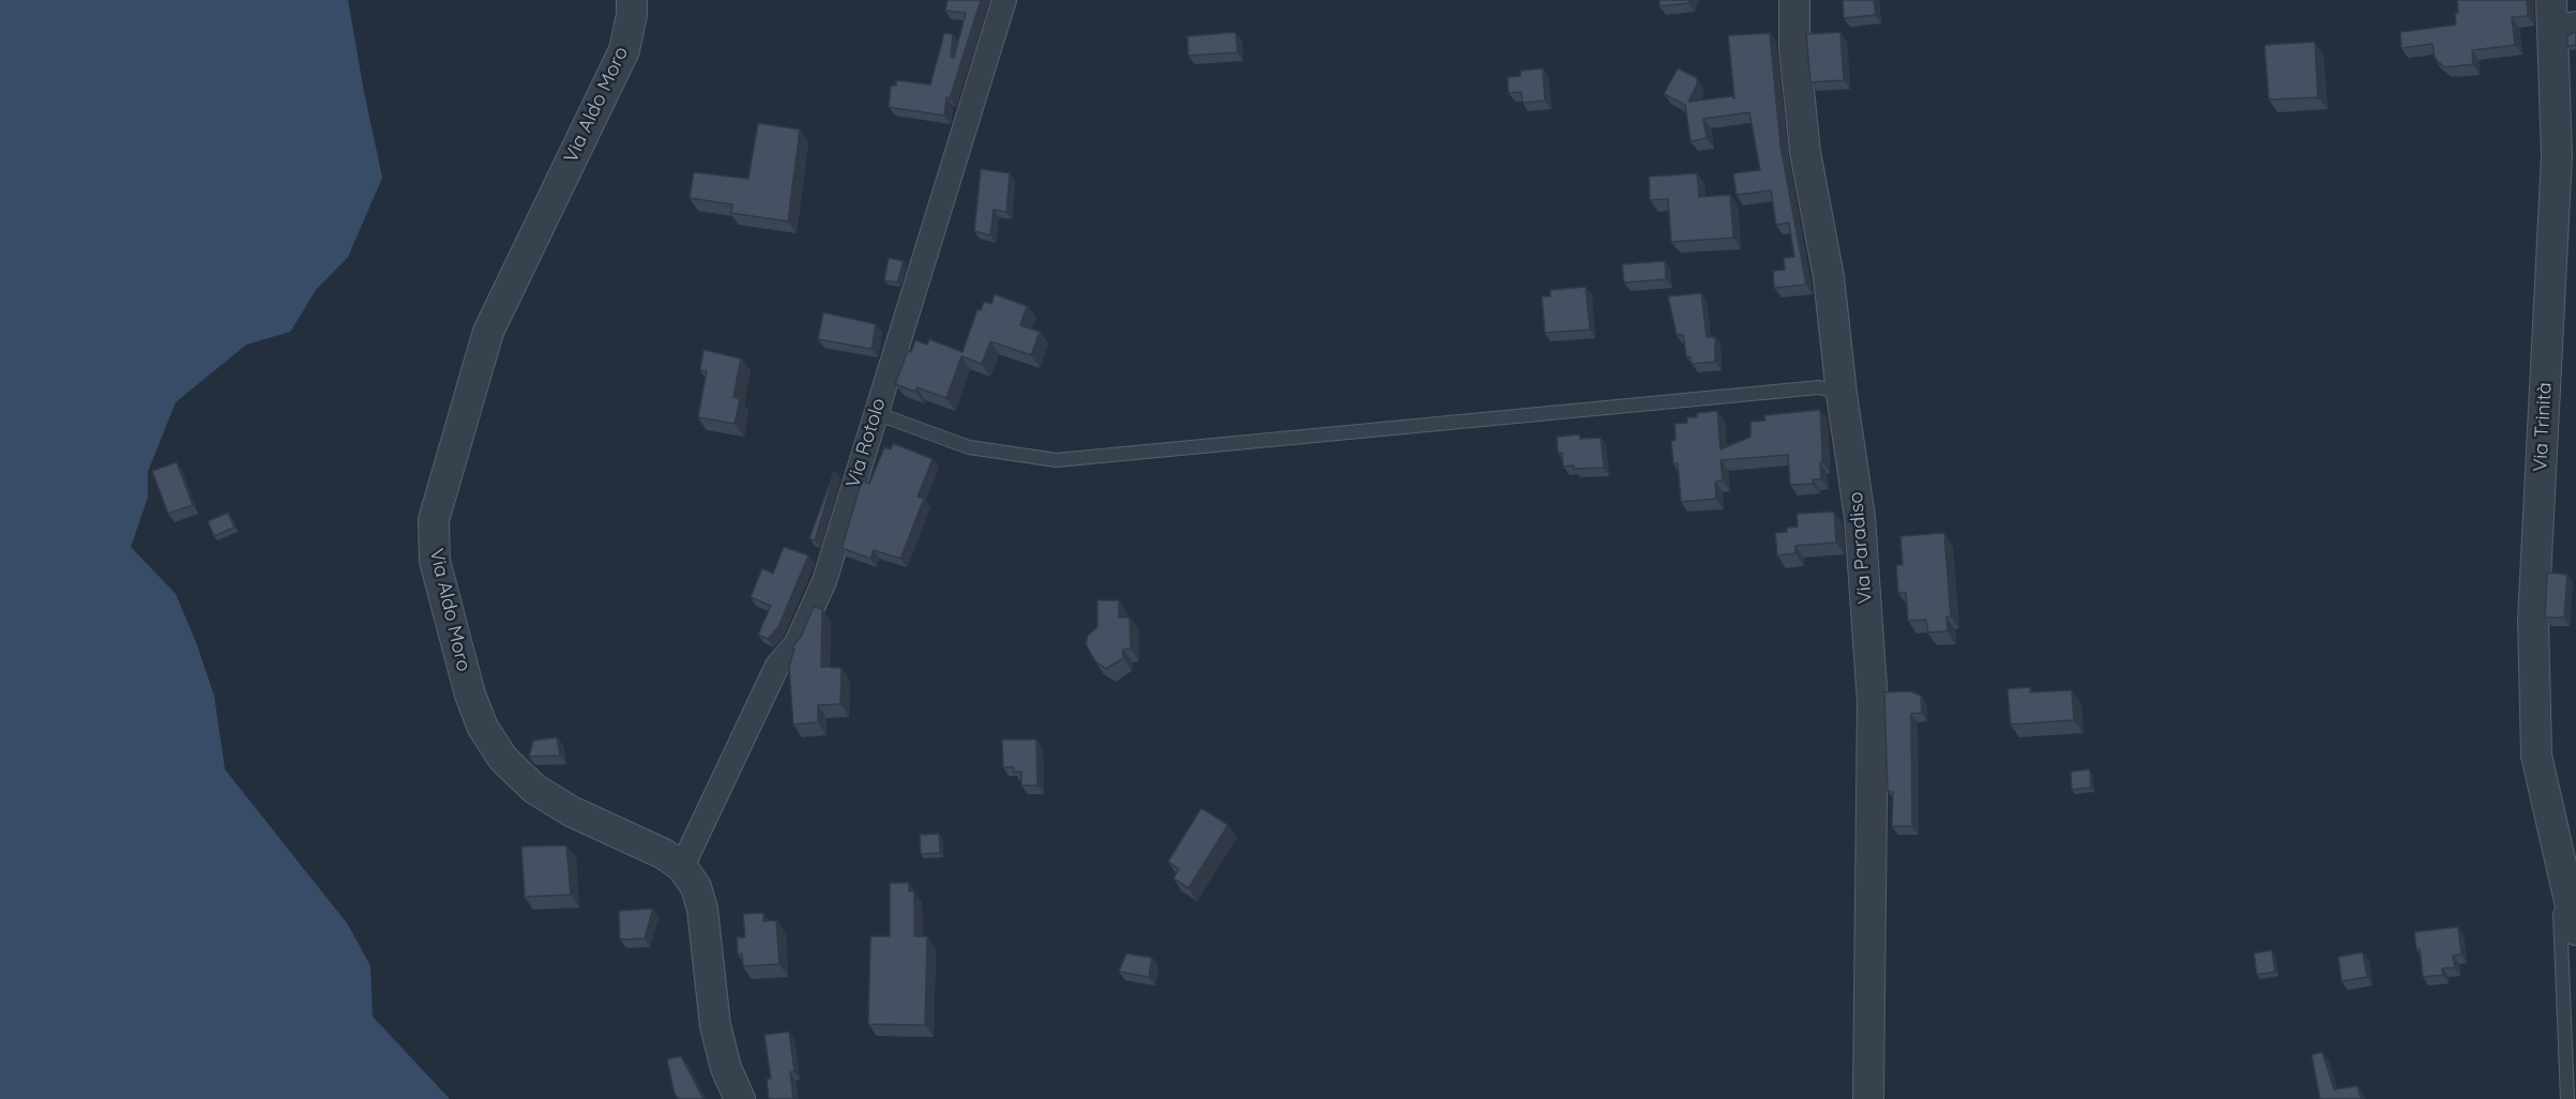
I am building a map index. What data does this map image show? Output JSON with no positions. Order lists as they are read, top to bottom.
{
  "streets": {
    "street": [
      "Via Aldo Moro",
      "Via Trinità",
      "Via Rotolo",
      "Via Paradiso"
    ]
  },
  "crossings": [
    ["Via Aldo Moro", "Via Rotolo"]
  ]
}
